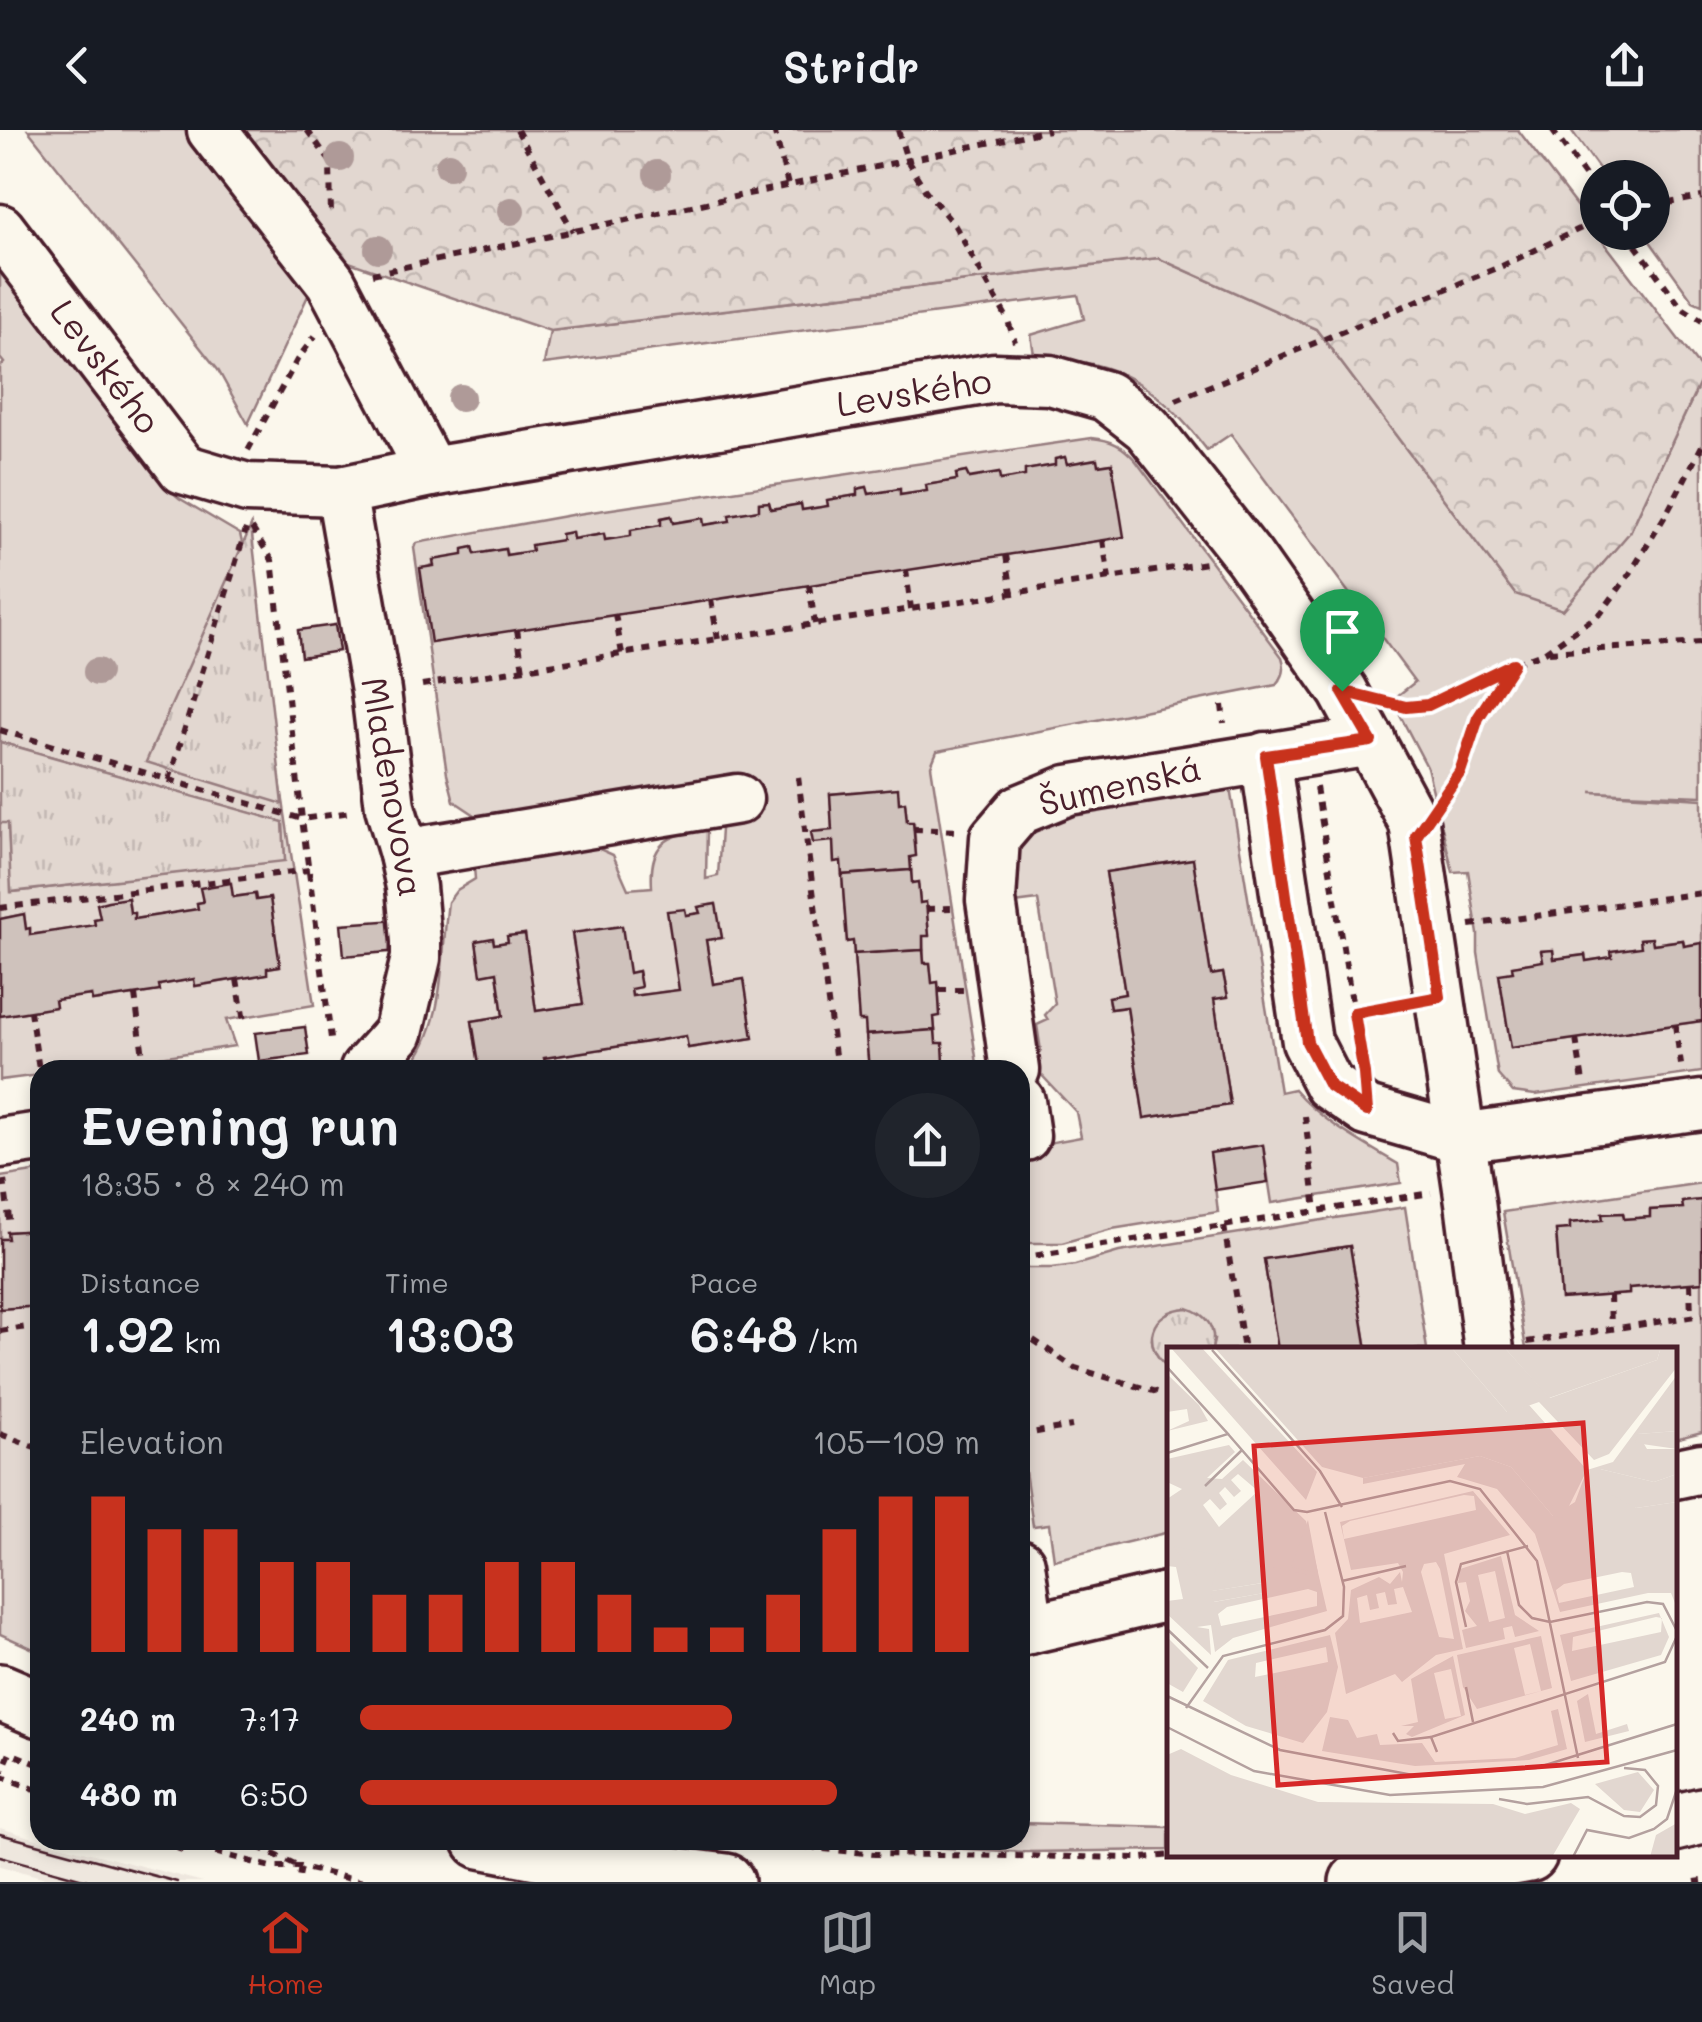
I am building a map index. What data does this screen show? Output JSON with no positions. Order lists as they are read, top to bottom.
{
  "streets": {
    "street": ["Levského", "Šumenská", "Mladenovova"]
  },
  "crossings": [
    ["Levského", "Šumenská"],
    ["Levského", "Mladenovova"]
  ],
  "page": {
    "header": "Stridr",
    "heading": ["Evening run", "18:35 · 8 × 240 m"],
    "stats": [
      ["Distance", "1.92 km"],
      ["Time", "13:03"],
      ["Pace", "6:48 /km"]
    ],
    "chart": ["Elevation", "105–109 m"],
    "list": [
      {
        "name": "240 m",
        "note": "7:17"
      },
      {
        "name": "480 m",
        "note": "6:50"
      }
    ],
    "tabs": ["Home", "Map", "Saved"]
  }
}
